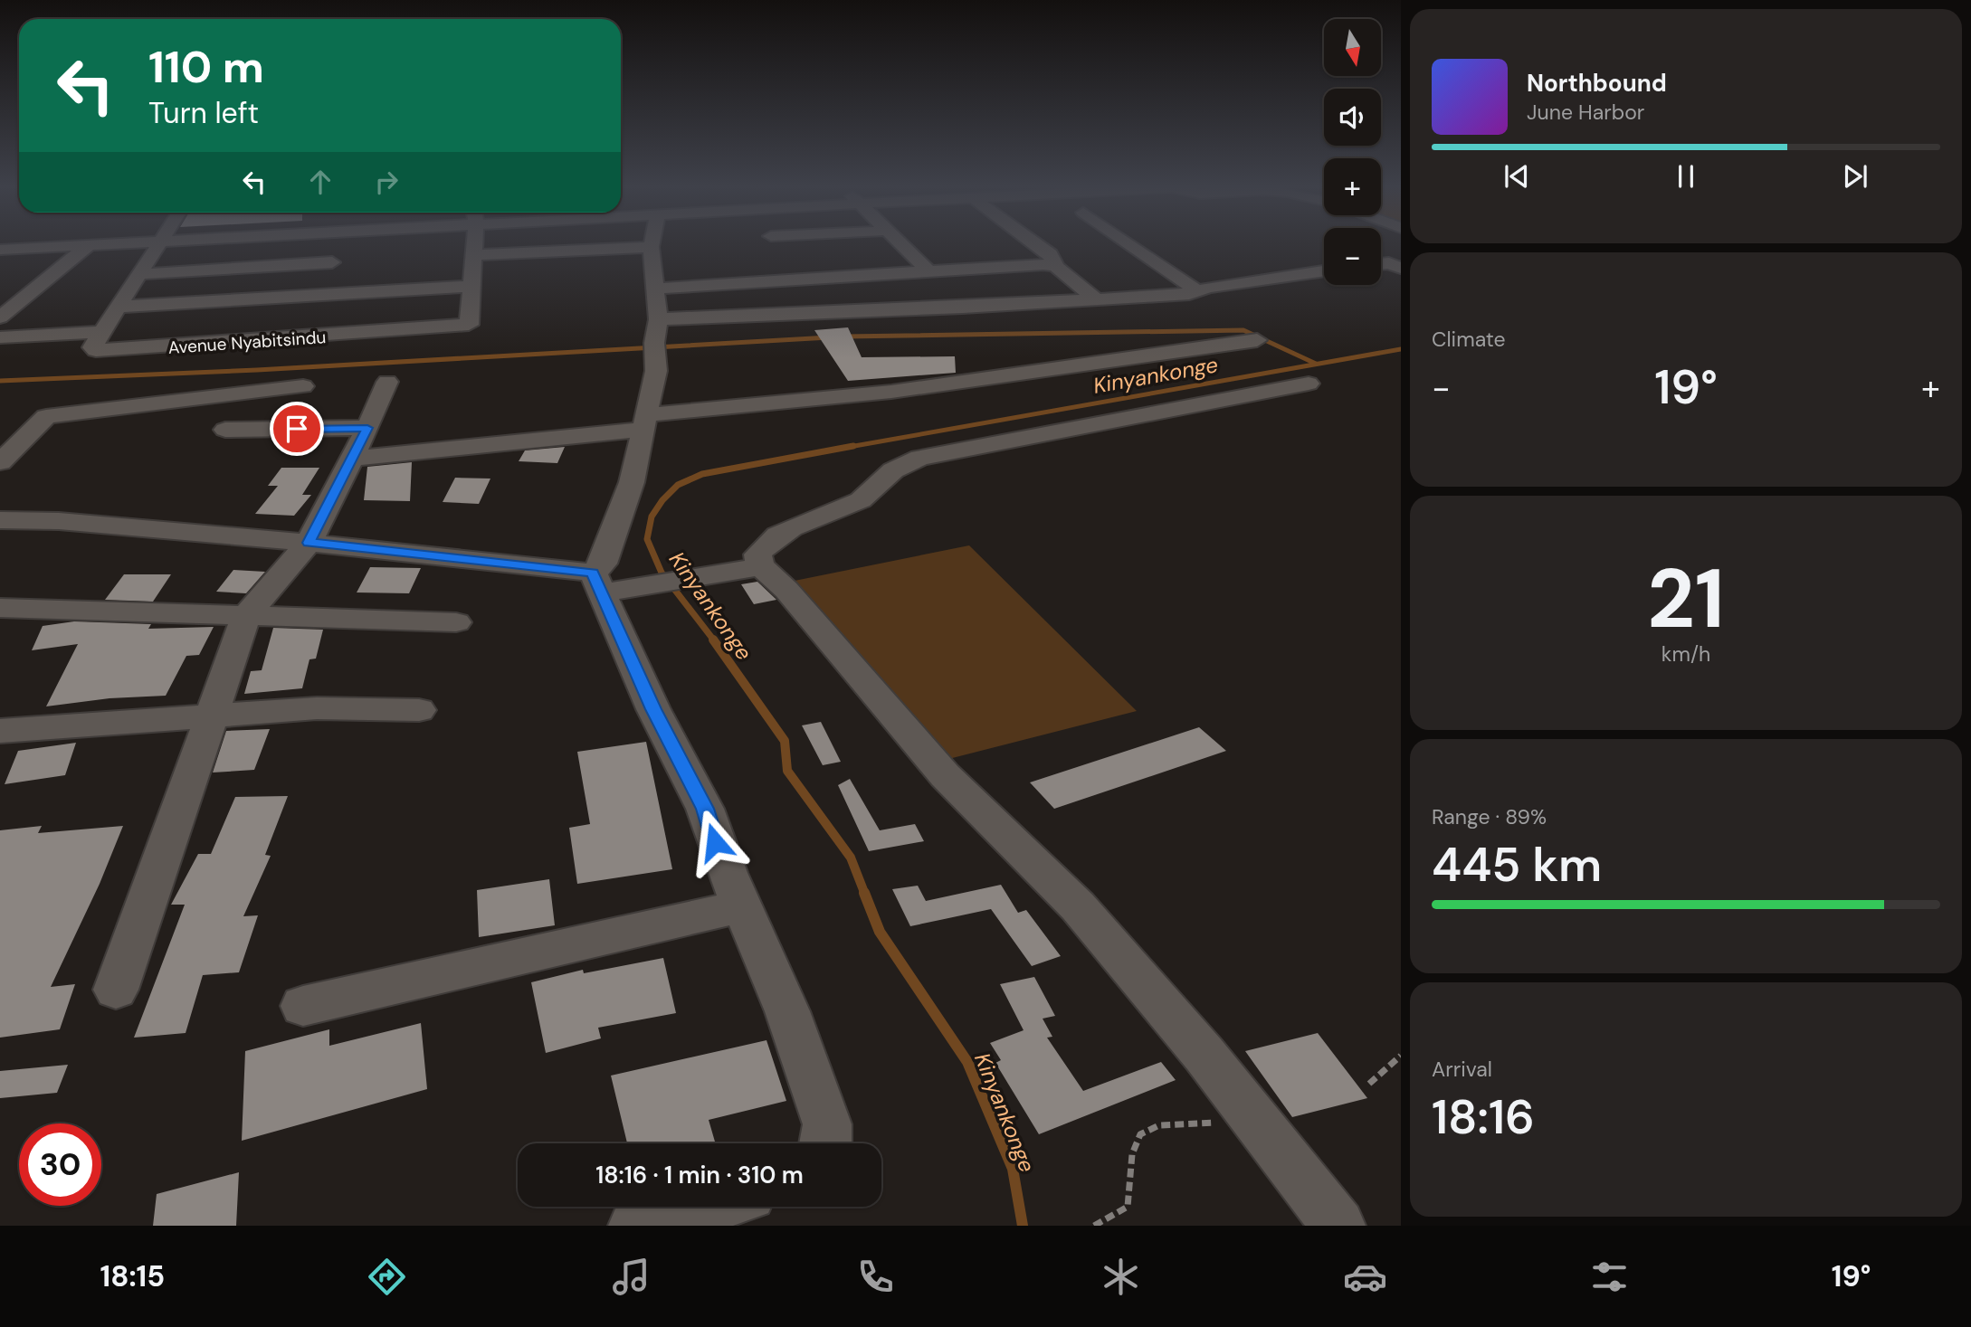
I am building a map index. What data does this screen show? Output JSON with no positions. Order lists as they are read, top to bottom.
{
  "streets": {
    "street": ["Avenue Nyabitsindu"]
  },
  "water": ["Kinyankonge"],
  "north": "bottom",
  "page": {
    "map_buttons": ["+", "−"],
    "turn": ["110 m", "Turn left"],
    "song": ["Northbound", "June Harbor"],
    "tile": [
      "Climate",
      ["21", "km/h"],
      ["Range · 89%", "445 km"],
      ["Arrival", "18:16"]
    ],
    "heat": ["−", "19°", "+"],
    "limit": "30",
    "trip": "18:16 · 1 min · 310 m",
    "tabs": ["18:15", "19°"]
  }
}
